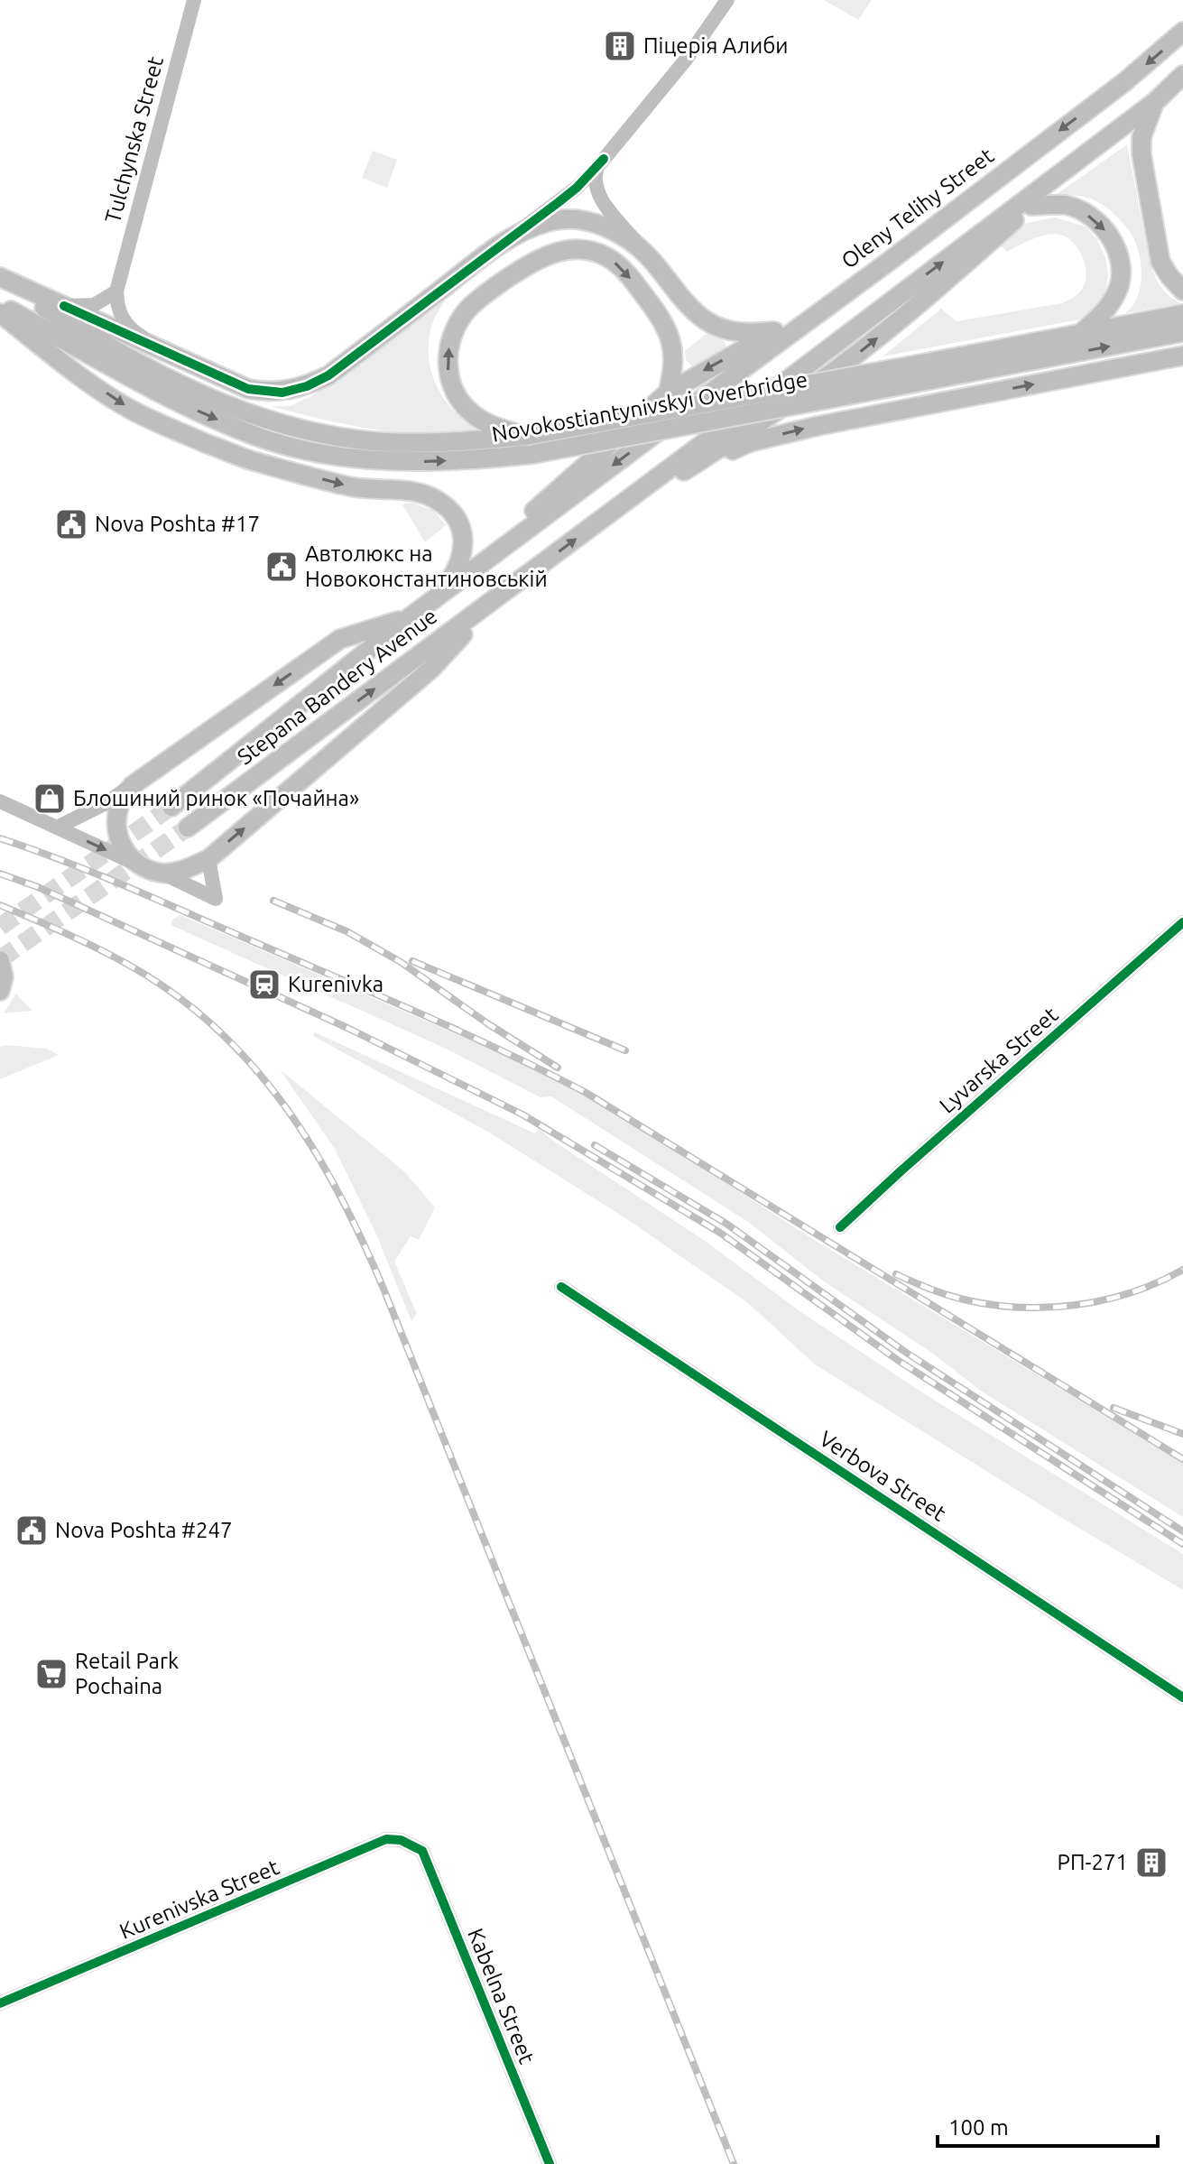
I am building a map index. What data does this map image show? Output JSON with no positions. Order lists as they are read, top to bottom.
{
  "streets": {
    "main road": ["Oleny Telihy Street", "Novokostiantynivskyi Overbridge", "Stepana Bandery Avenue"],
    "street": [
      "Tulchynska Street",
      "Lyvarska Street",
      "Verbova Street",
      "Kurenivska Street",
      "Kabelna Street"
    ]
  },
  "crossings": [
    ["Oleny Telihy Street", "Stepana Bandery Avenue"],
    ["Kurenivska Street", "Kabelna Street"]
  ],
  "places": {
    "building": ["Піцерія Алиби", "РП-271"],
    "public building": ["Nova Poshta #17", "Автолюкс на Новоконстантиновській", "Nova Poshta #247"],
    "shop": ["Блошиний ринок «Почайна»"],
    "station": ["Kurenivka"],
    "supermarket": ["Retail Park Pochaina"]
  },
  "scale_bar": "100 m"
}
